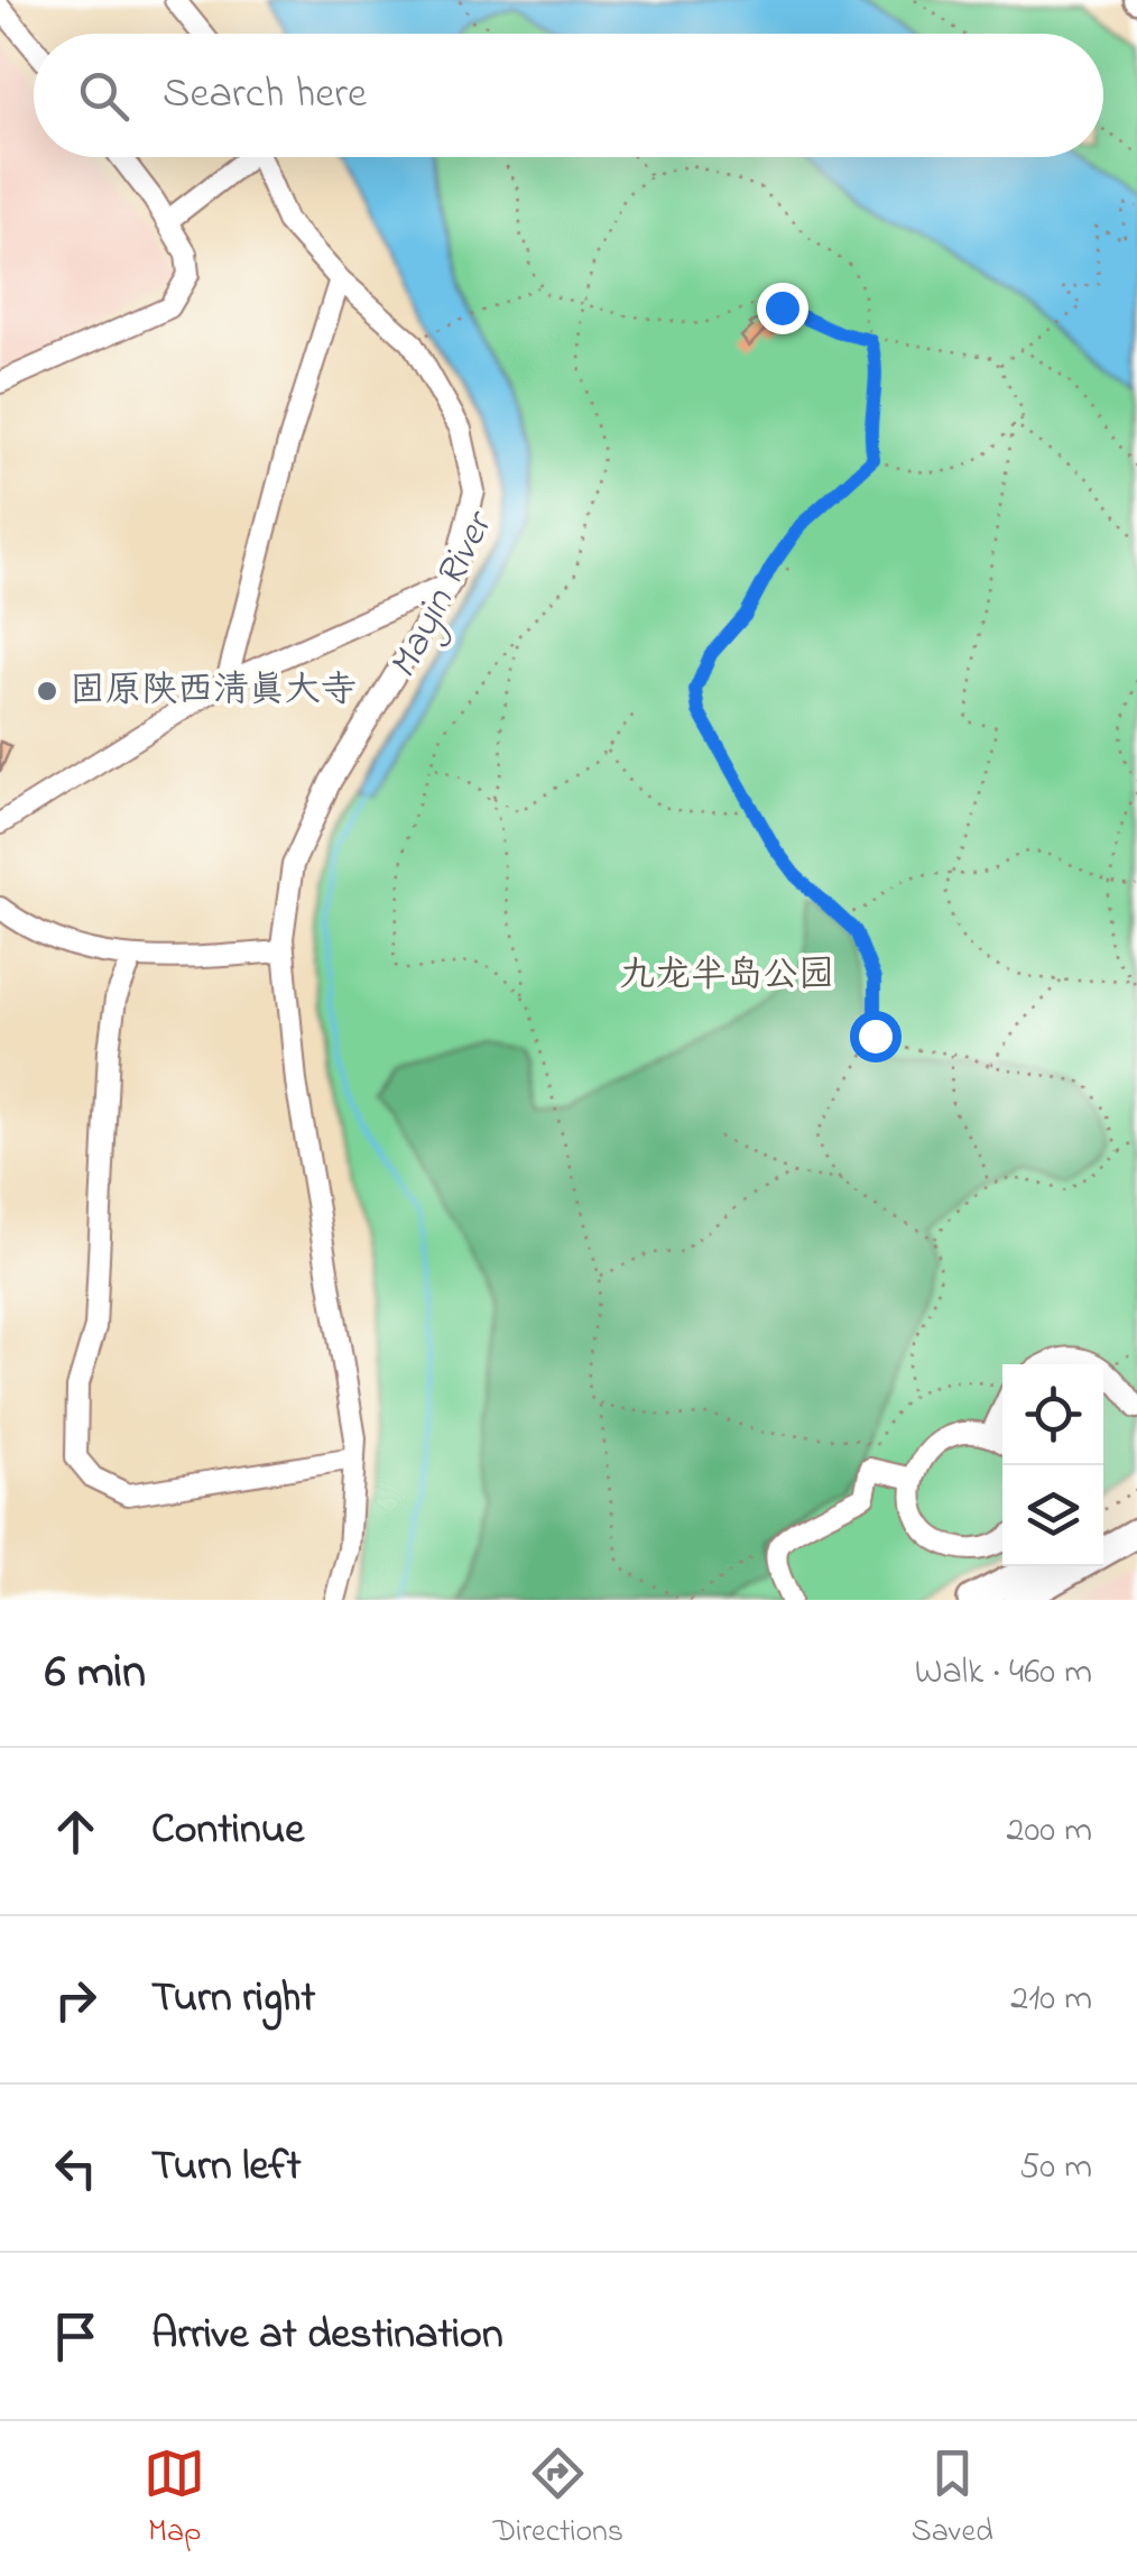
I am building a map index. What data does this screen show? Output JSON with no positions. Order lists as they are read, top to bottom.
{
  "water": ["Mayin River"],
  "parks": ["九龙半岛公园"],
  "places": ["固原陕西清真大寺"],
  "page": {
    "search": "Search here",
    "heading": ["6 min", "Walk · 460 m"],
    "list": [
      ["Continue", "200 m"],
      ["Turn right", "210 m"],
      ["Turn left", "50 m"],
      "Arrive at destination"
    ],
    "nav": ["Map", "Directions", "Saved"]
  }
}
